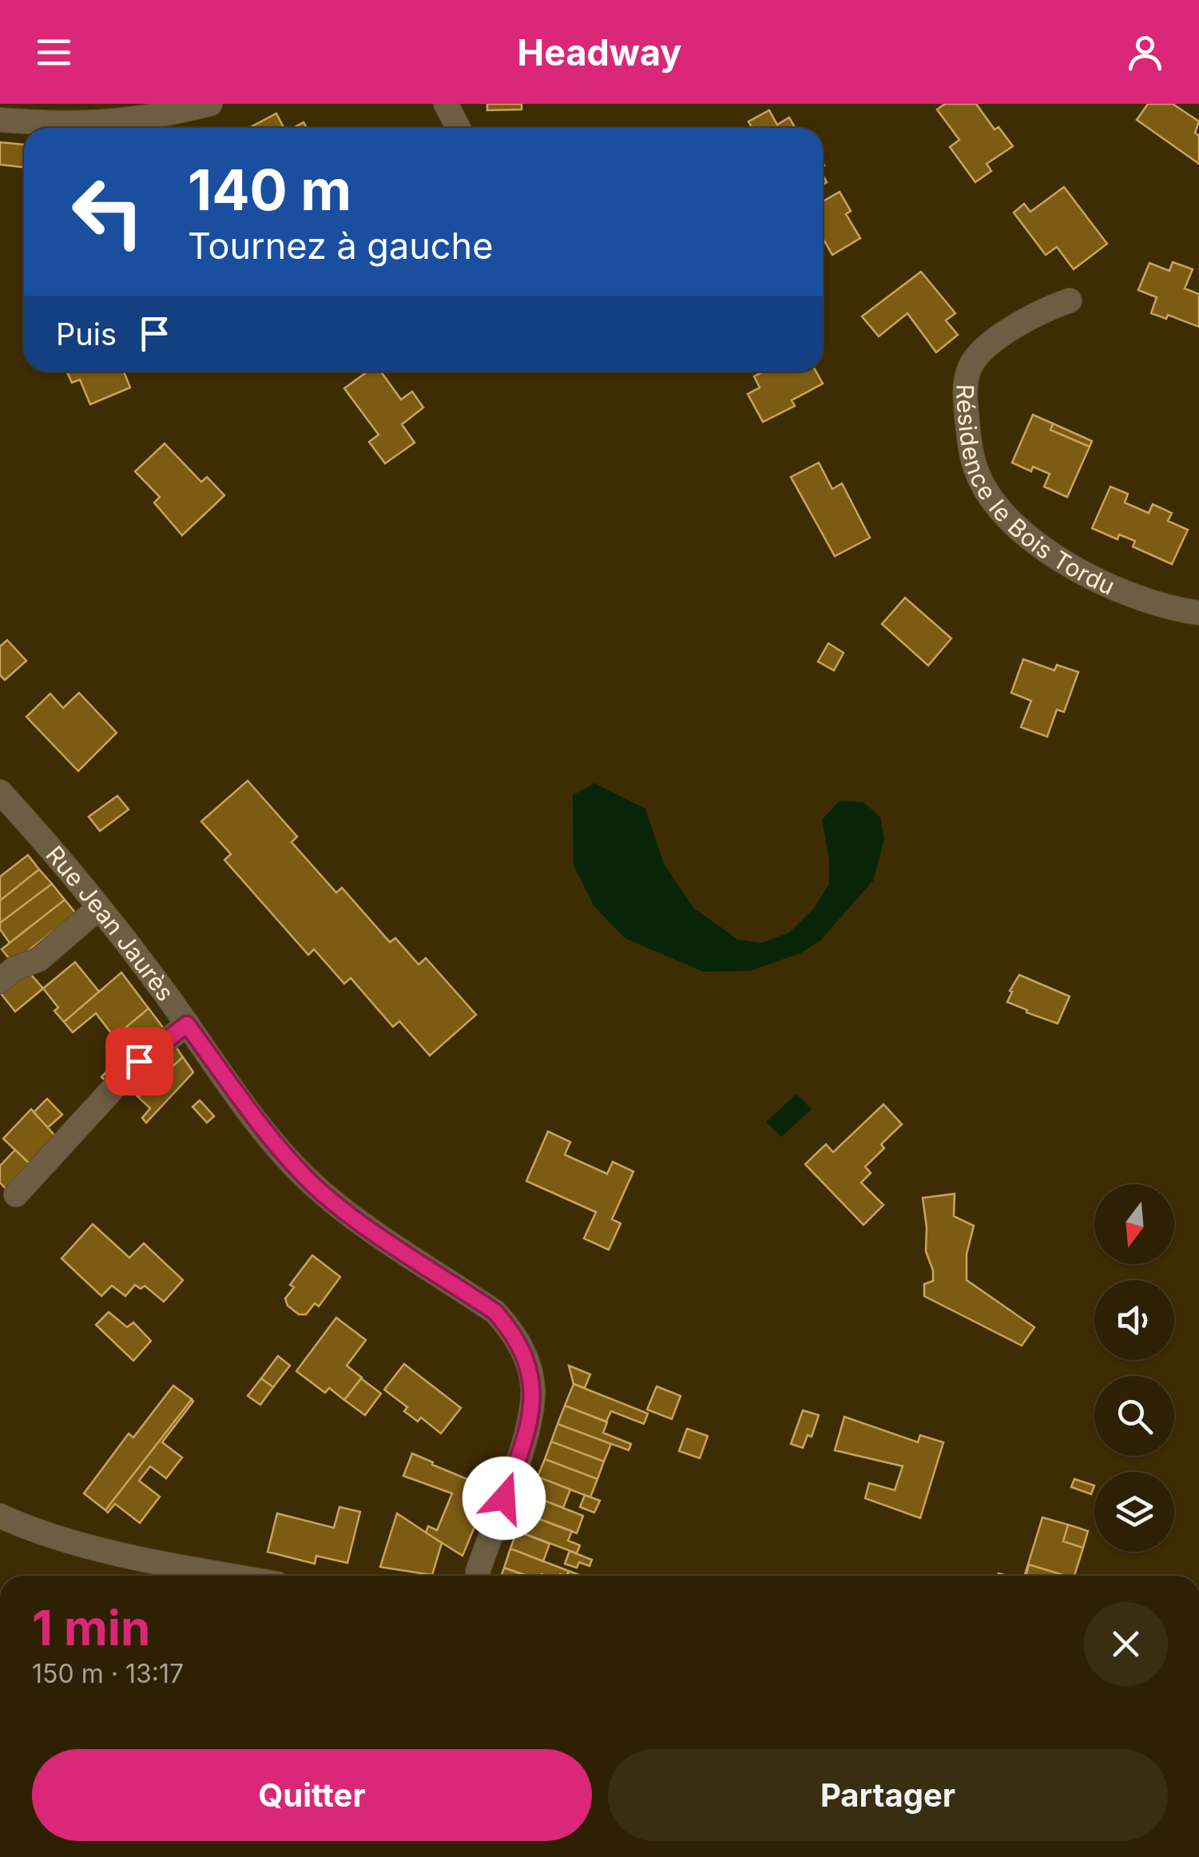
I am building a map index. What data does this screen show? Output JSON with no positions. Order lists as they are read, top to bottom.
{
  "streets": {
    "street": ["Résidence le Bois Tordu", "Rue Jean Jaurès"]
  },
  "north": "bottom",
  "page": {
    "header": "Headway",
    "turn": ["140 m", "Tournez à gauche"],
    "then": "Puis",
    "heading": ["1 min", "150 m · 13:17"],
    "buttons": ["Quitter", "Partager"]
  }
}
